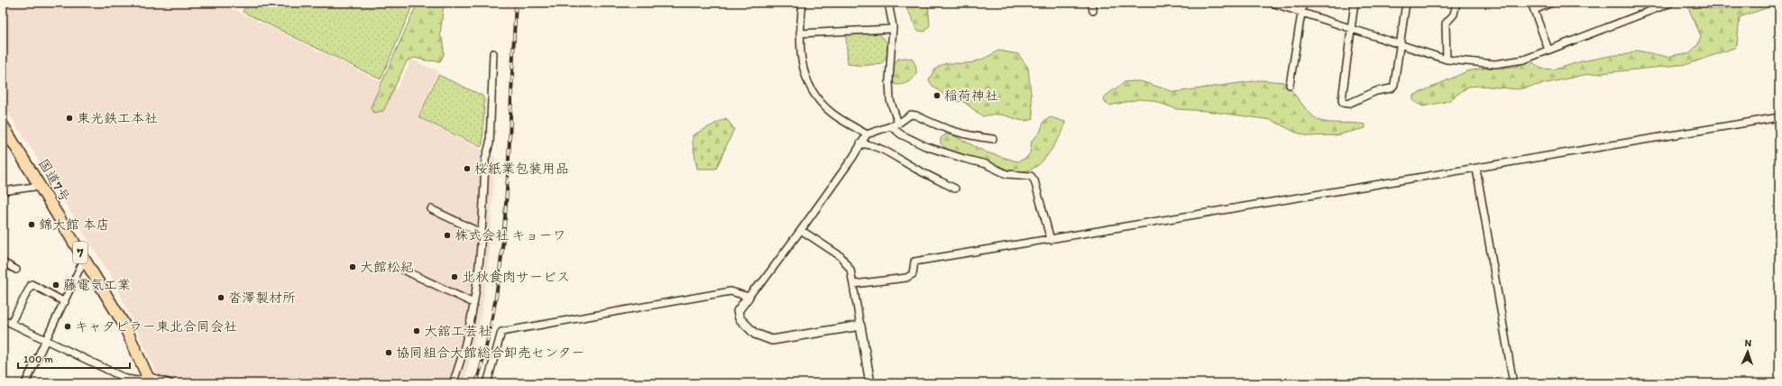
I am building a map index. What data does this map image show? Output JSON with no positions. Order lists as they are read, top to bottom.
{
  "streets": {
    "highway": ["国道7号", "7"]
  },
  "places": [
    "稲荷神社",
    "東光鉄工本社",
    "桜紙業包装用品",
    "錦大館 本店",
    "株式会社 キョーワ",
    "大館松紀",
    "北秋食肉サービス",
    "藤電気工業",
    "沓澤製材所",
    "キャタピラー東北合同会社",
    "大舘工芸社",
    "協同組合大館総合卸売センター"
  ],
  "scale_bar": "100 m",
  "north": "top"
}
